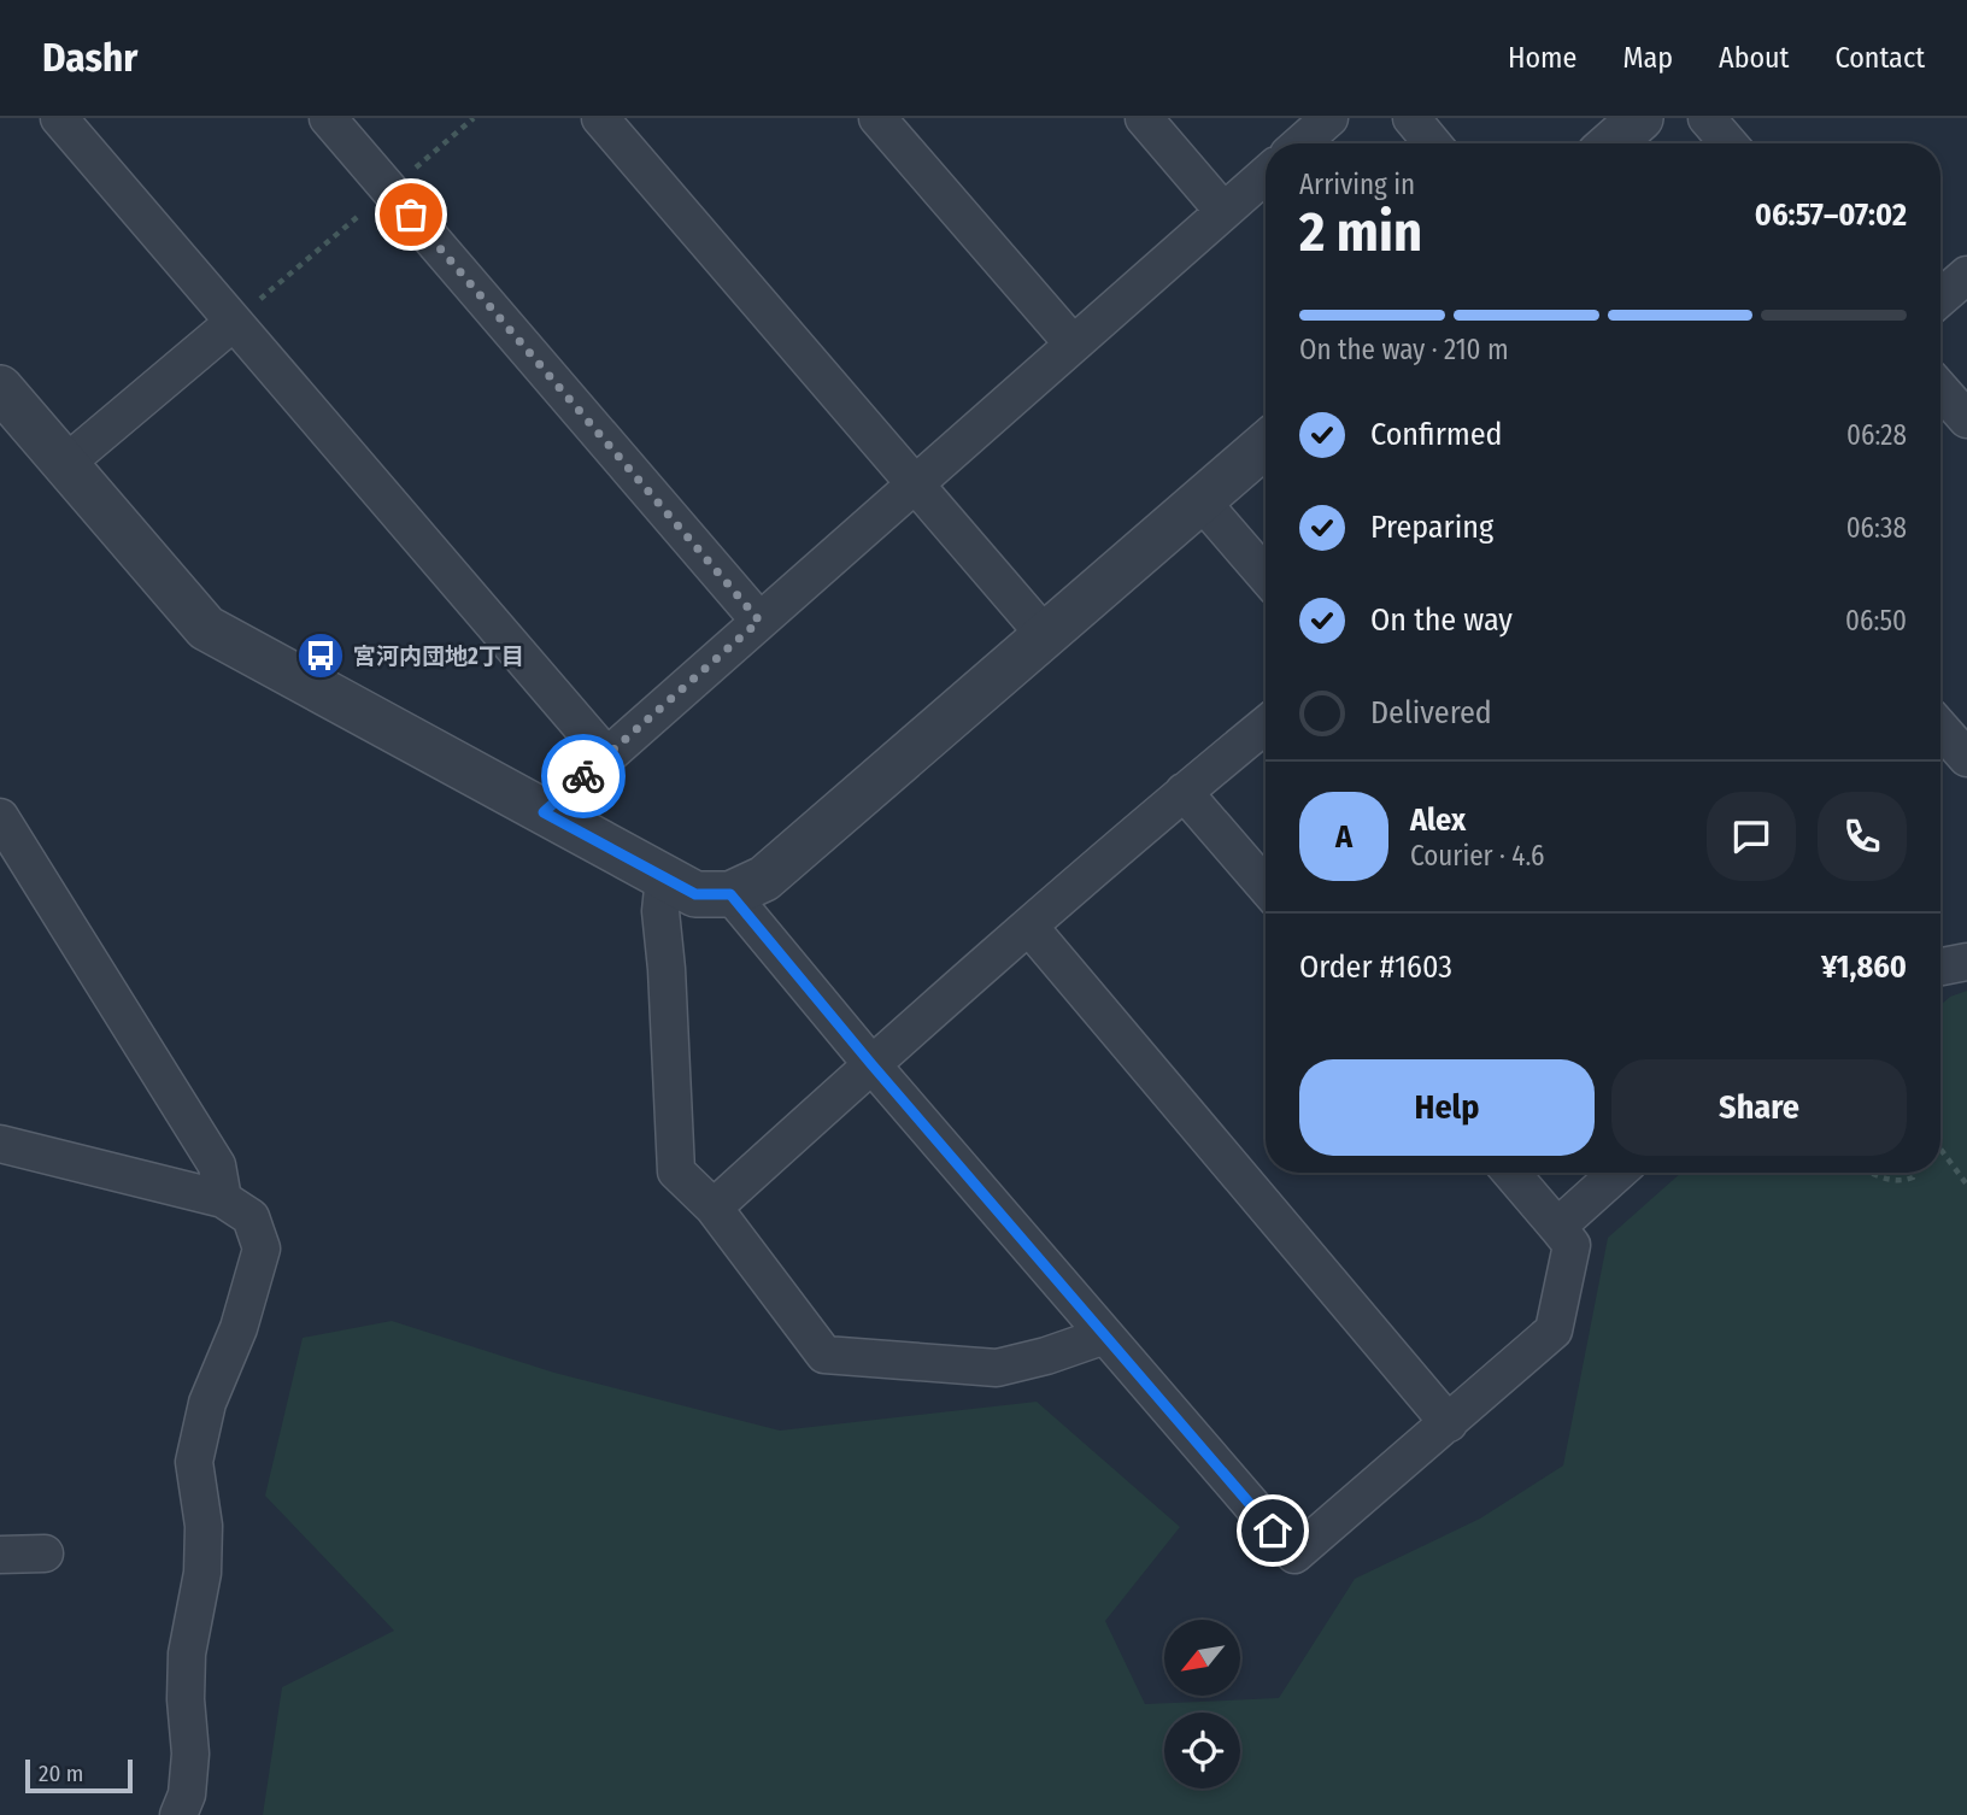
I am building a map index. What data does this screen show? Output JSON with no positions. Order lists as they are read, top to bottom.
{
  "places": {
    "bus stop": ["宮河内団地2丁目"]
  },
  "scale_bar": "20 m",
  "north": "bottom left",
  "page": {
    "header": "Dashr",
    "nav": [
      "Home",
      "Map",
      "About",
      "Contact"
    ],
    "heading": ["2 min", "Arriving in", "06:57–07:02"],
    "panel": [
      "Alex",
      "Courier · 4.6",
      "Order #1603",
      "¥1,860"
    ],
    "bar": "On the way · 210 m",
    "list": [
      ["Confirmed", "06:28"],
      ["Preparing", "06:38"],
      ["On the way", "06:50"],
      "Delivered"
    ],
    "round": "A",
    "buttons": ["Help", "Share"],
    "scale": "20 m"
  }
}
